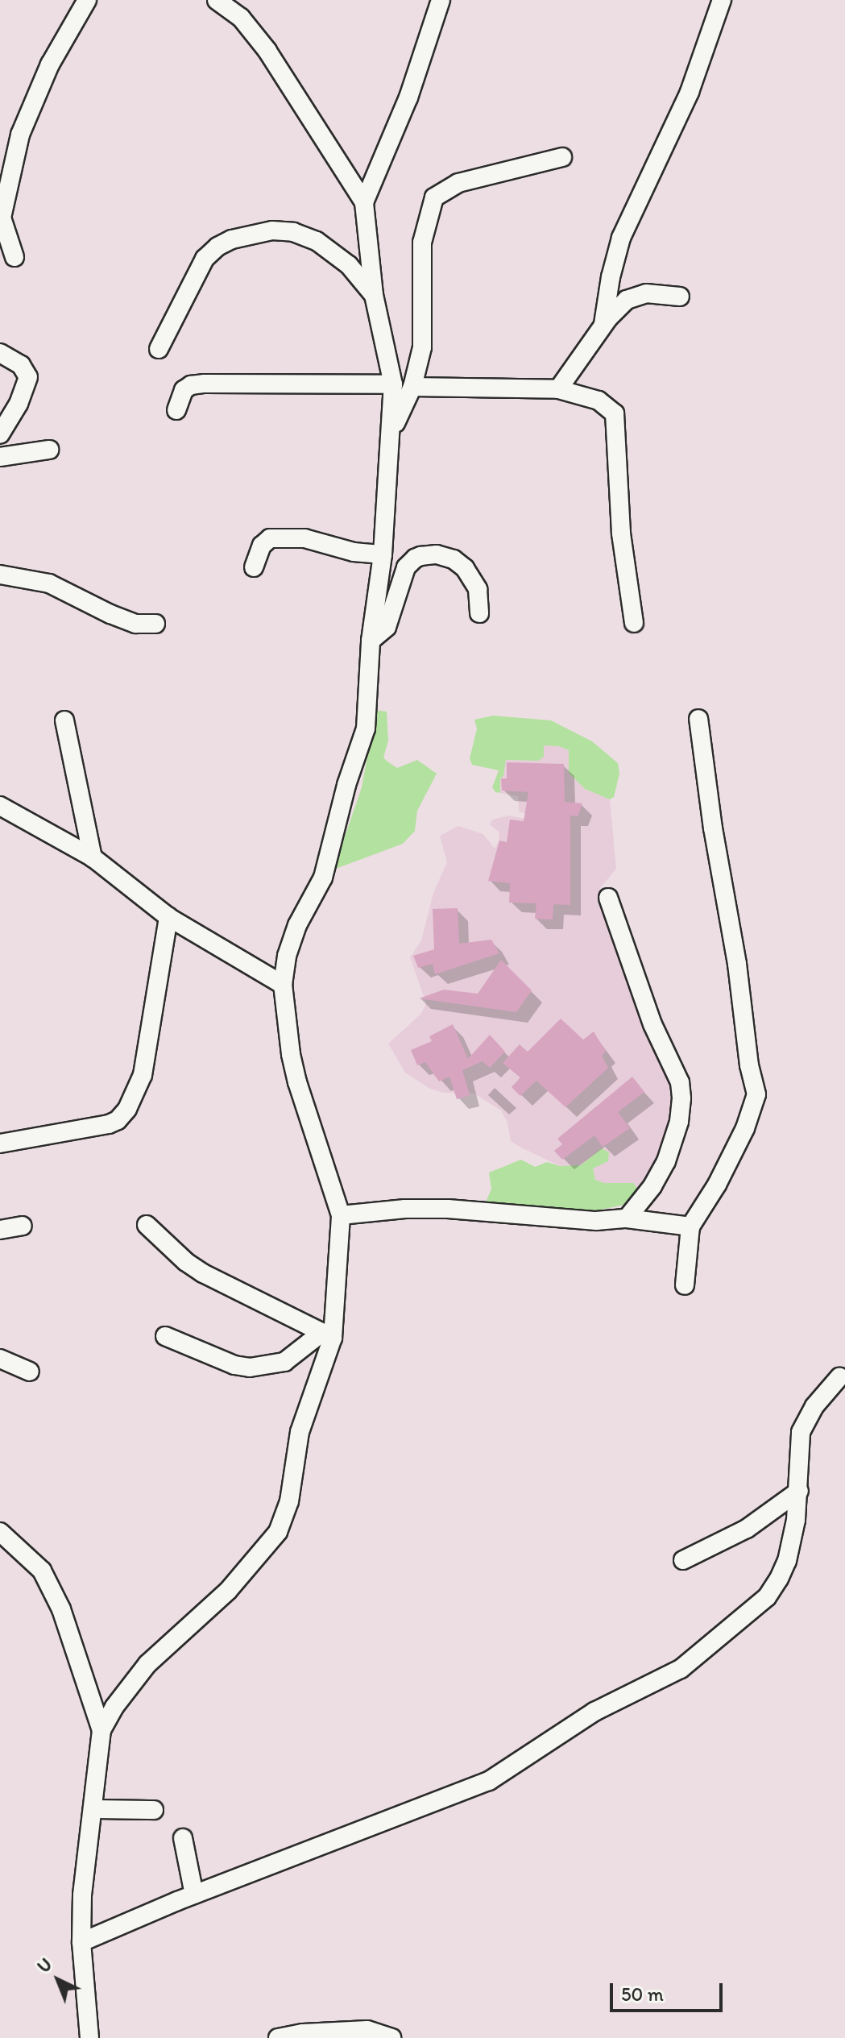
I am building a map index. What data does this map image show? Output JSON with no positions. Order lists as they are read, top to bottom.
{
  "scale_bar": "50 m",
  "north": "top left"
}
